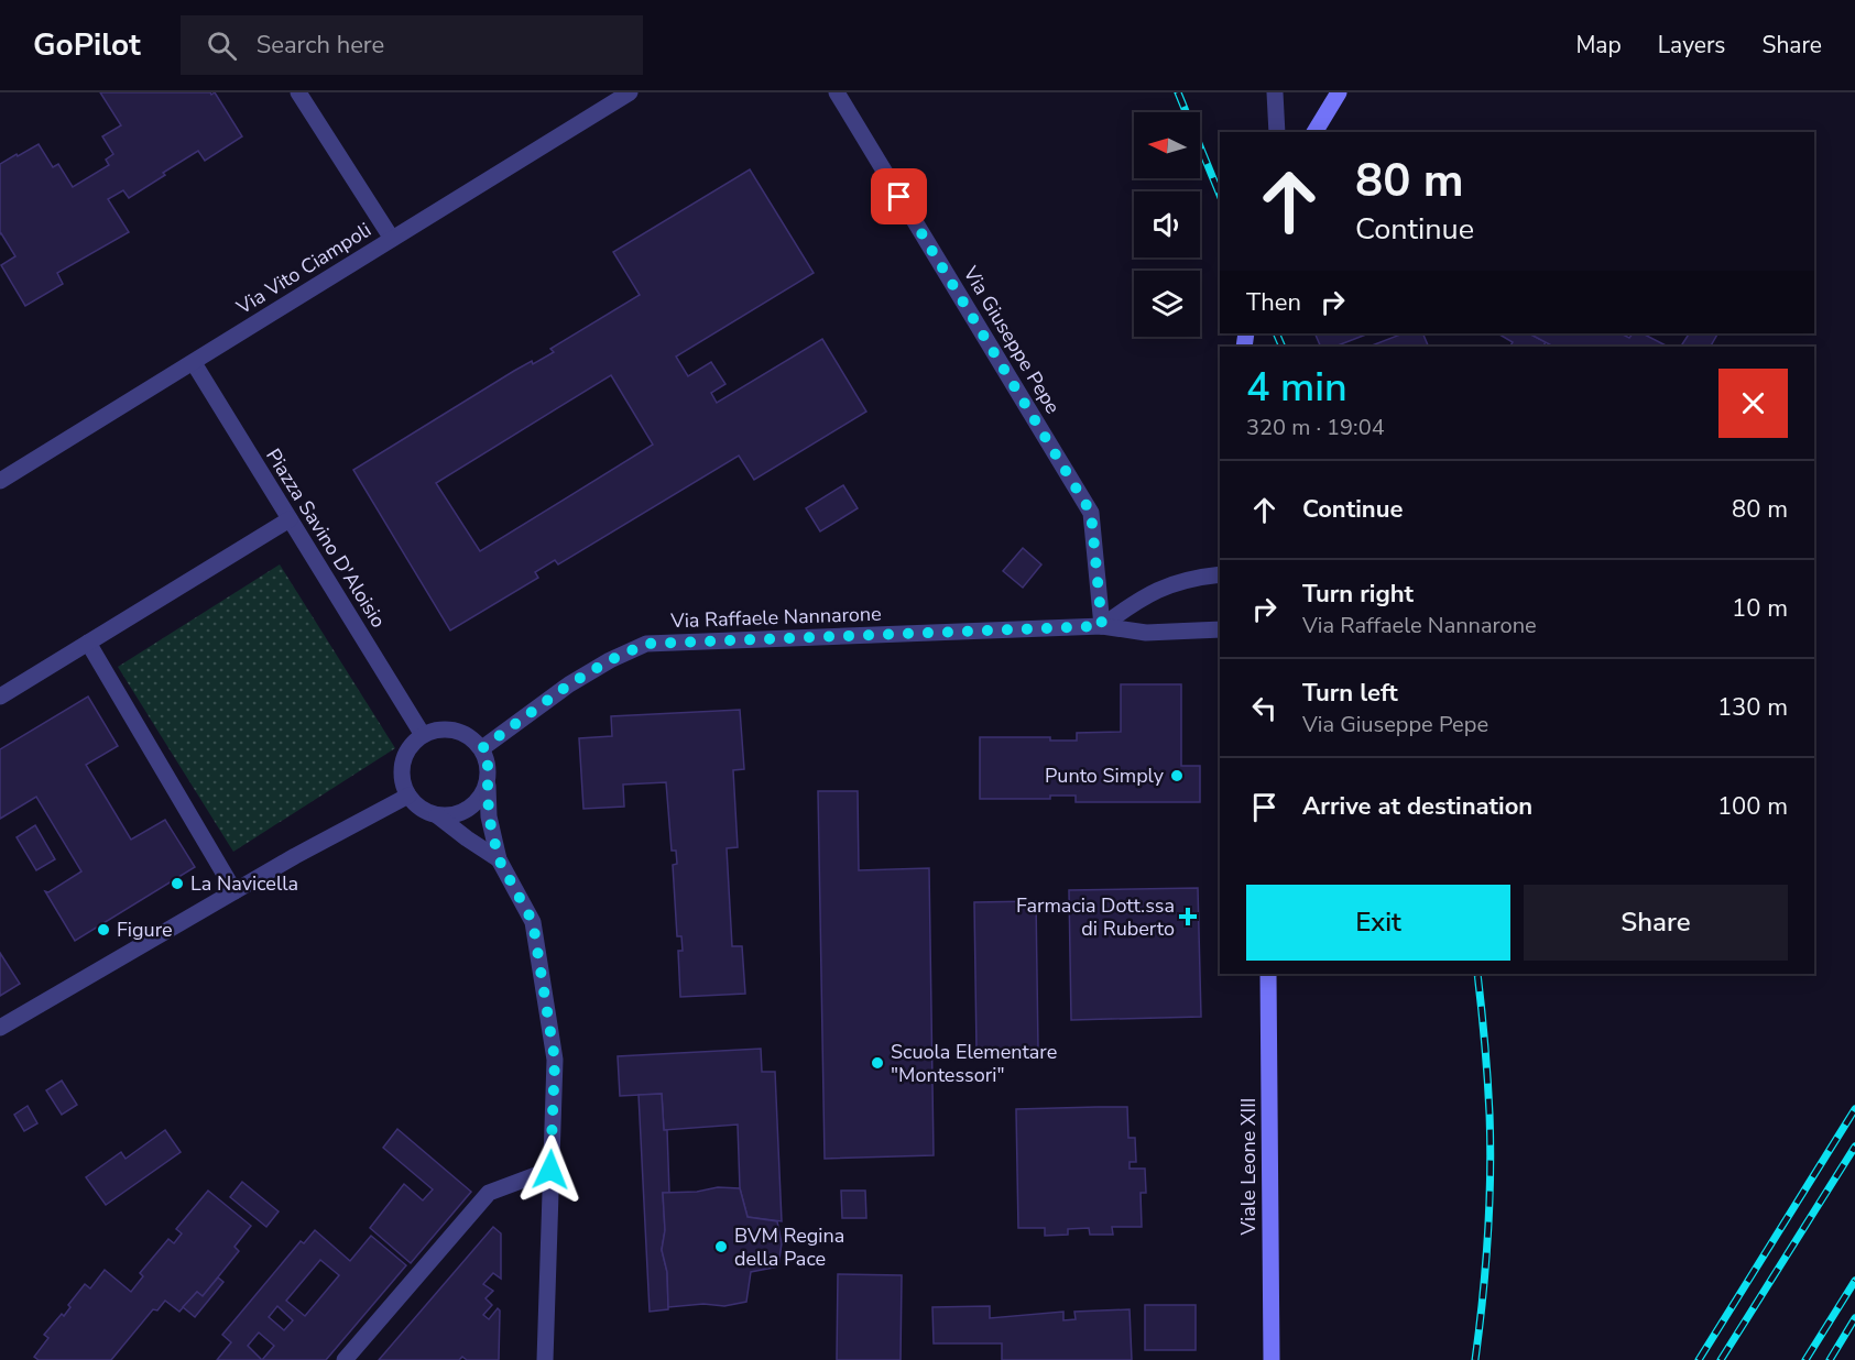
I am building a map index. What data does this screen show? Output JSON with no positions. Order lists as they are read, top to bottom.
{
  "streets": {
    "main road": ["Viale Leone XIII"],
    "street": [
      "Via Vito Ciampoli",
      "Via Giuseppe Pepe",
      "Piazza Savino D'Aloisio",
      "Via Raffaele Nannarone"
    ]
  },
  "crossings": [
    ["Via Vito Ciampoli", "Piazza Savino D'Aloisio"],
    ["Via Giuseppe Pepe", "Via Raffaele Nannarone"],
    ["Piazza Savino D'Aloisio", "Via Raffaele Nannarone"]
  ],
  "places": {
    "other": [
      "Punto Simply",
      "La Navicella",
      "Figure",
      "Scuola Elementare \"Montessori\"",
      "BVM Regina della Pace"
    ],
    "health": ["Farmacia Dott.ssa di Ruberto"]
  },
  "north": "left",
  "page": {
    "header": "GoPilot",
    "search": "Search here",
    "nav": ["Map", "Layers", "Share"],
    "turn": ["80 m", "Continue"],
    "then": "Then",
    "heading": ["4 min", "320 m · 19:04"],
    "list": [
      {
        "name": "Continue",
        "value": "80 m"
      },
      {
        "name": "Turn right",
        "note": "Via Raffaele Nannarone",
        "value": "10 m"
      },
      {
        "name": "Turn left",
        "note": "Via Giuseppe Pepe",
        "value": "130 m"
      },
      {
        "name": "Arrive at destination",
        "value": "100 m"
      }
    ],
    "buttons": ["Exit", "Share"]
  }
}
